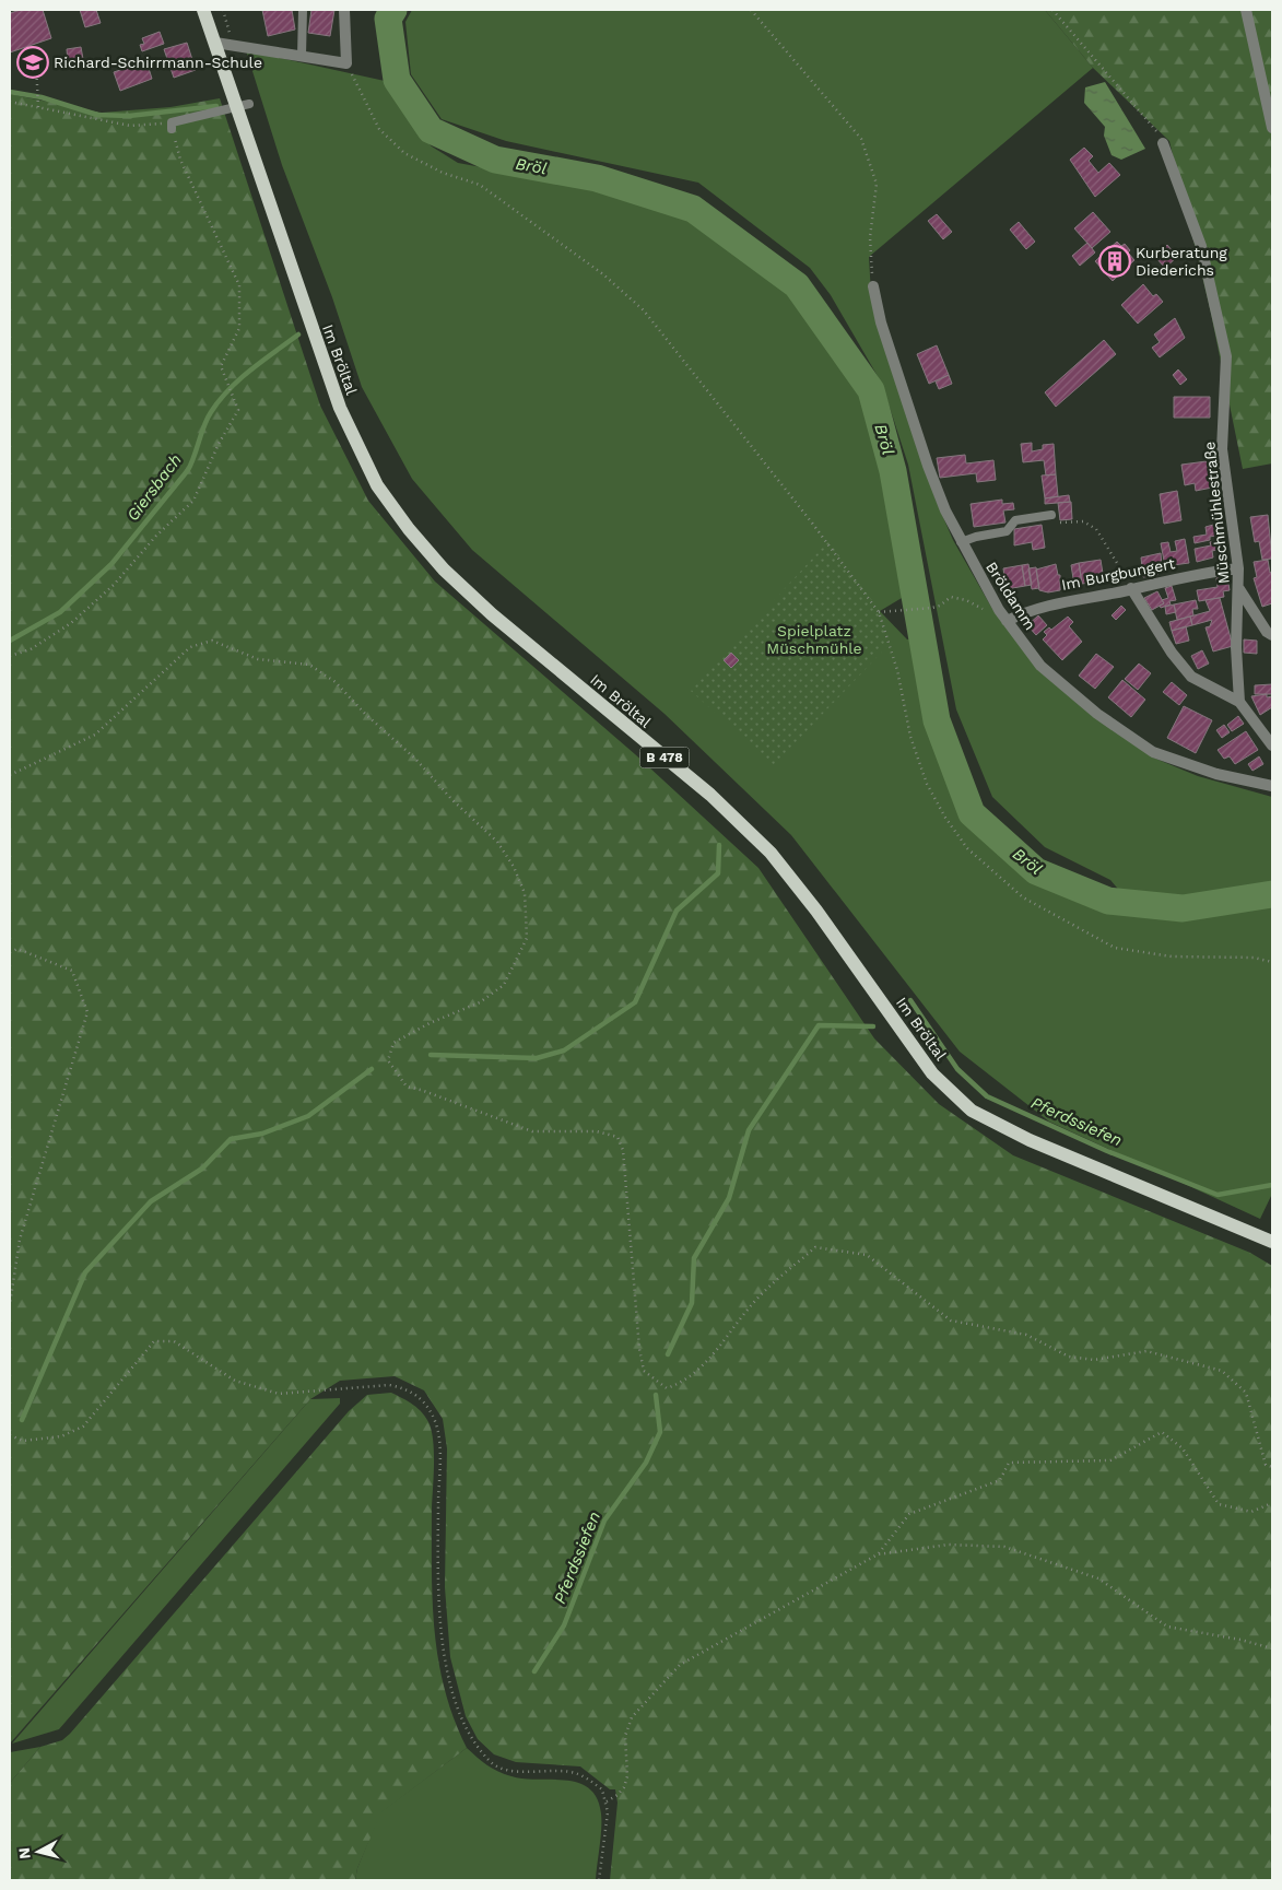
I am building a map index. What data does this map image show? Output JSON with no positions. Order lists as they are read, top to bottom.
{
  "streets": {
    "main road": ["Im Bröltal", "B 478"],
    "street": ["Müschmühlestraße", "Im Burgbungert", "Bröldamm"]
  },
  "crossings": [
    ["Müschmühlestraße", "Im Burgbungert"],
    ["Im Burgbungert", "Bröldamm"]
  ],
  "water": ["Bröl", "Giersbach", "Pferdssiefen"],
  "parks": ["Spielplatz Müschmühle"],
  "places": {
    "school or university": ["Richard-Schirrmann-Schule"],
    "building": ["Kurberatung Diederichs"]
  },
  "north": "left"
}
